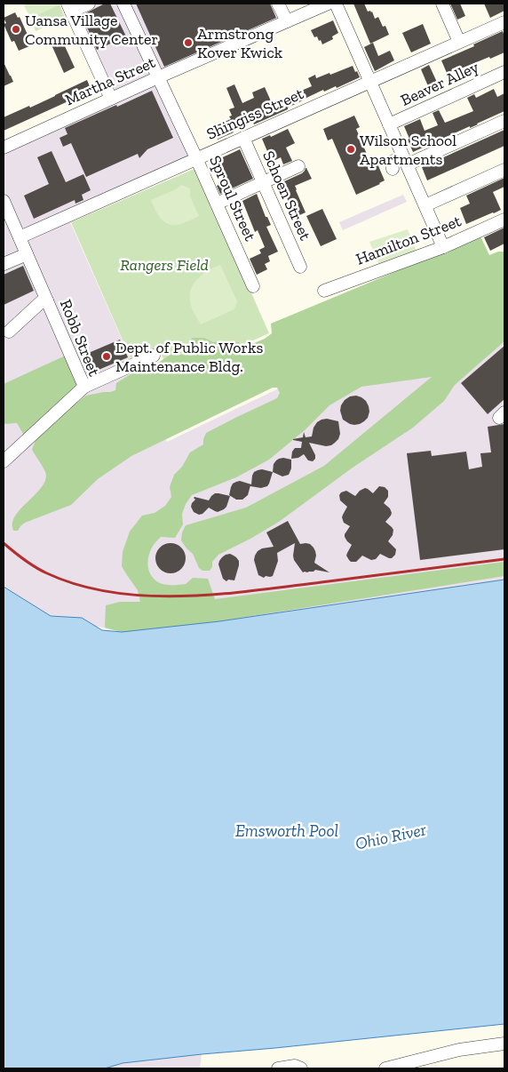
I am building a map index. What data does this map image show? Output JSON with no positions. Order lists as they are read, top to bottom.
{
  "streets": {
    "street": [
      "Martha Street",
      "Beaver Alley",
      "Shingiss Street",
      "Schoen Street",
      "Sproul Street",
      "Hamilton Street",
      "Robb Street"
    ]
  },
  "crossings": [
    ["Martha Street", "Sproul Street"],
    ["Shingiss Street", "Schoen Street"],
    ["Shingiss Street", "Sproul Street"],
    ["Shingiss Street", "Robb Street"]
  ],
  "water": ["Emsworth Pool", "Ohio River"],
  "parks": ["Rangers Field"],
  "places": [
    "Uansa Village Community Center",
    "Armstrong Kover Kwick",
    "Wilson School Apartments",
    "Dept. of Public Works Maintenance Bldg."
  ]
}
